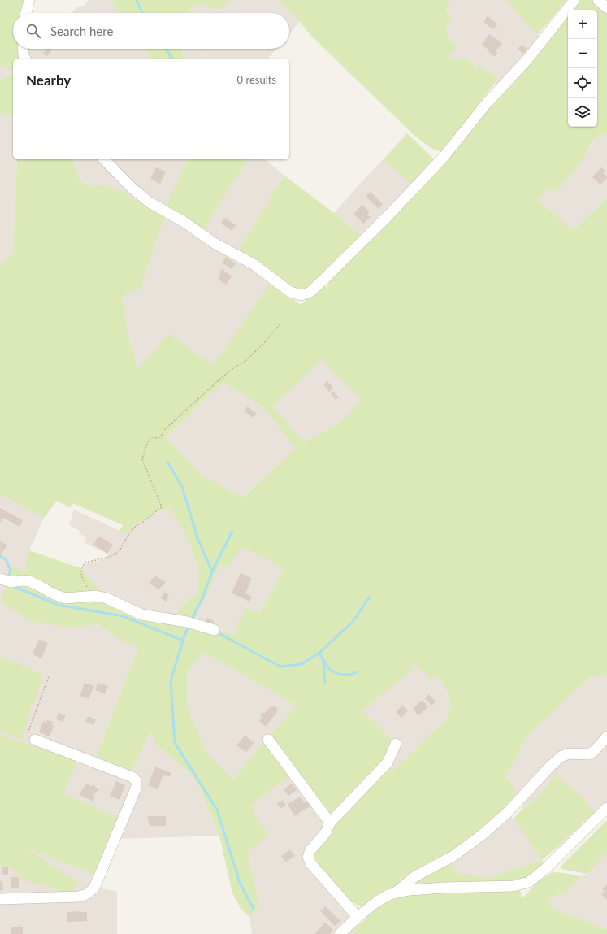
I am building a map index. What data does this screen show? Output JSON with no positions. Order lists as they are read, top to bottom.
{
  "page": {
    "map_buttons": ["+", "−"],
    "search": "Search here",
    "heading": ["Nearby", "0 results"]
  }
}
